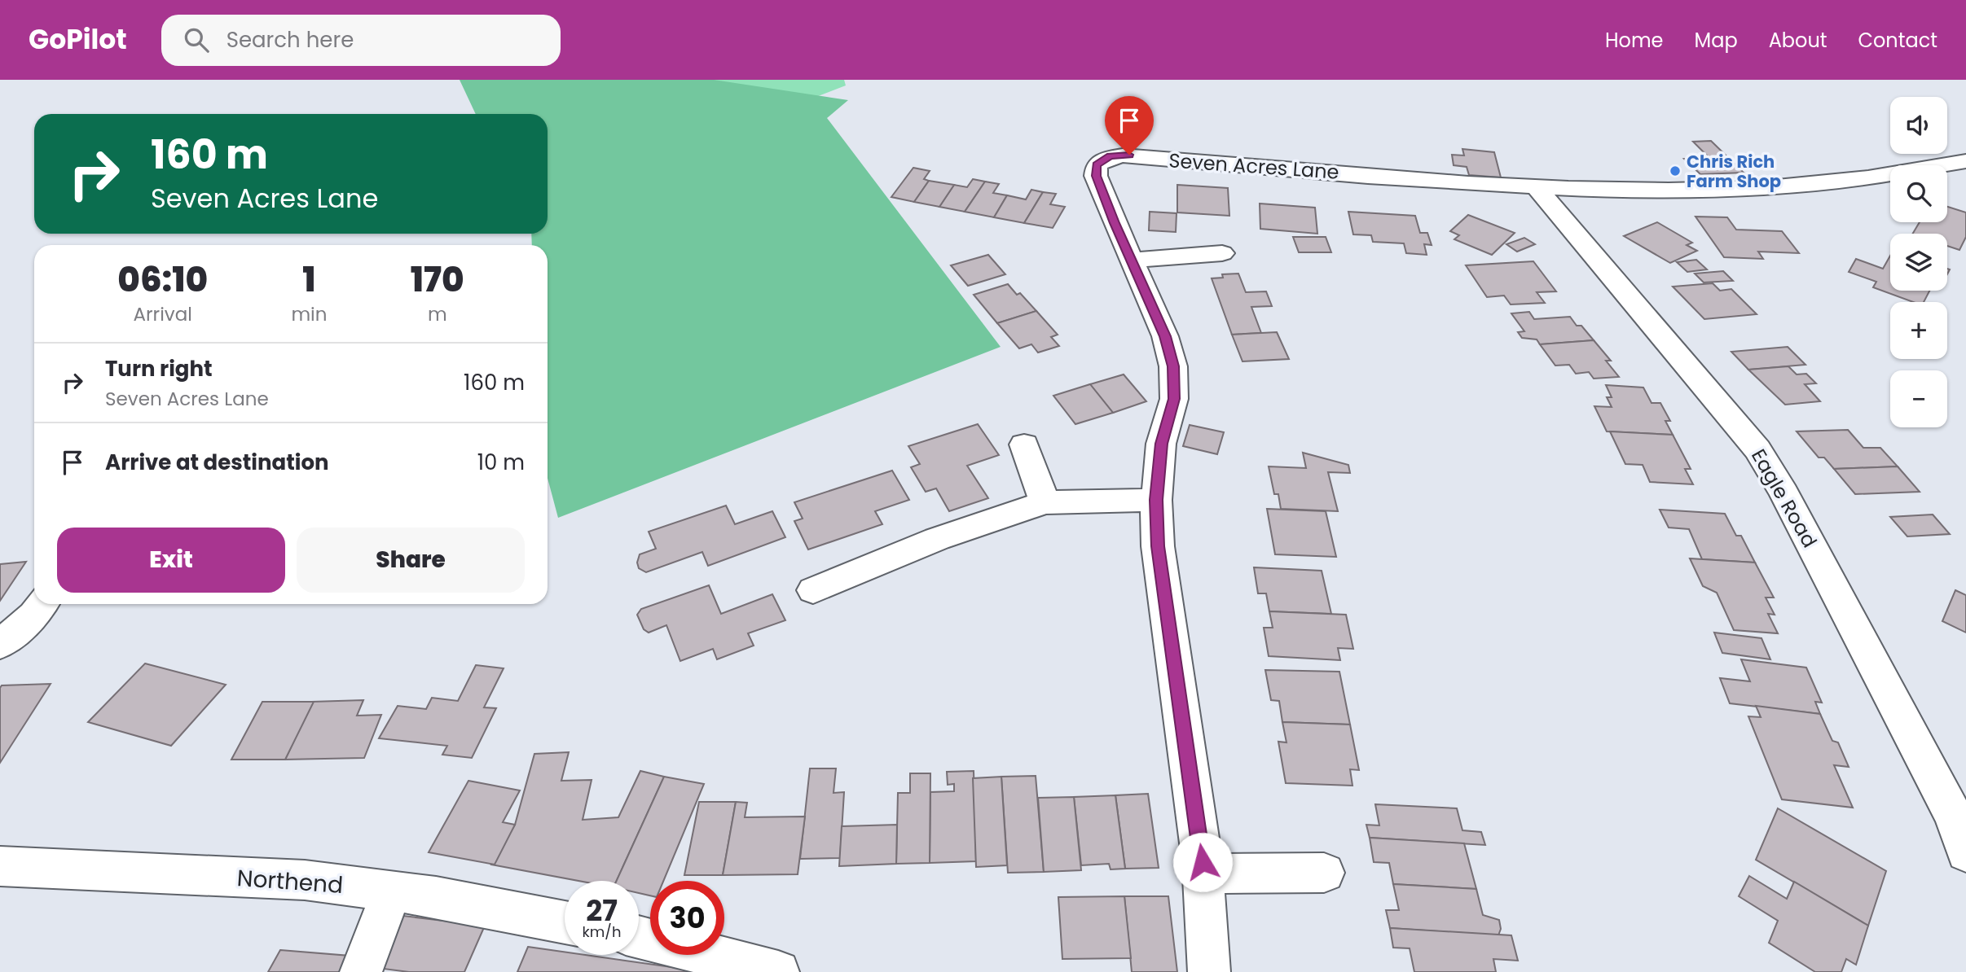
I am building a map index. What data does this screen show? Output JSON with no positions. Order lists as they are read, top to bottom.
{
  "streets": {
    "street": ["Seven Acres Lane", "Eagle Road", "Northend"]
  },
  "crossings": [
    ["Seven Acres Lane", "Eagle Road"]
  ],
  "places": ["Chris Rich Farm Shop"],
  "page": {
    "header": "GoPilot",
    "search": "Search here",
    "nav": [
      "Home",
      "Map",
      "About",
      "Contact"
    ],
    "map_buttons": ["+", "−"],
    "turn": ["160 m", "Seven Acres Lane"],
    "eta": [
      "06:10",
      "Arrival",
      "1",
      "min",
      "170",
      "m"
    ],
    "list": [
      {
        "name": "Turn right",
        "note": "Seven Acres Lane",
        "value": "160 m"
      },
      {
        "name": "Arrive at destination",
        "value": "10 m"
      }
    ],
    "buttons": ["Exit", "Share"],
    "speed": "27 km/h",
    "limit": "30"
  }
}
